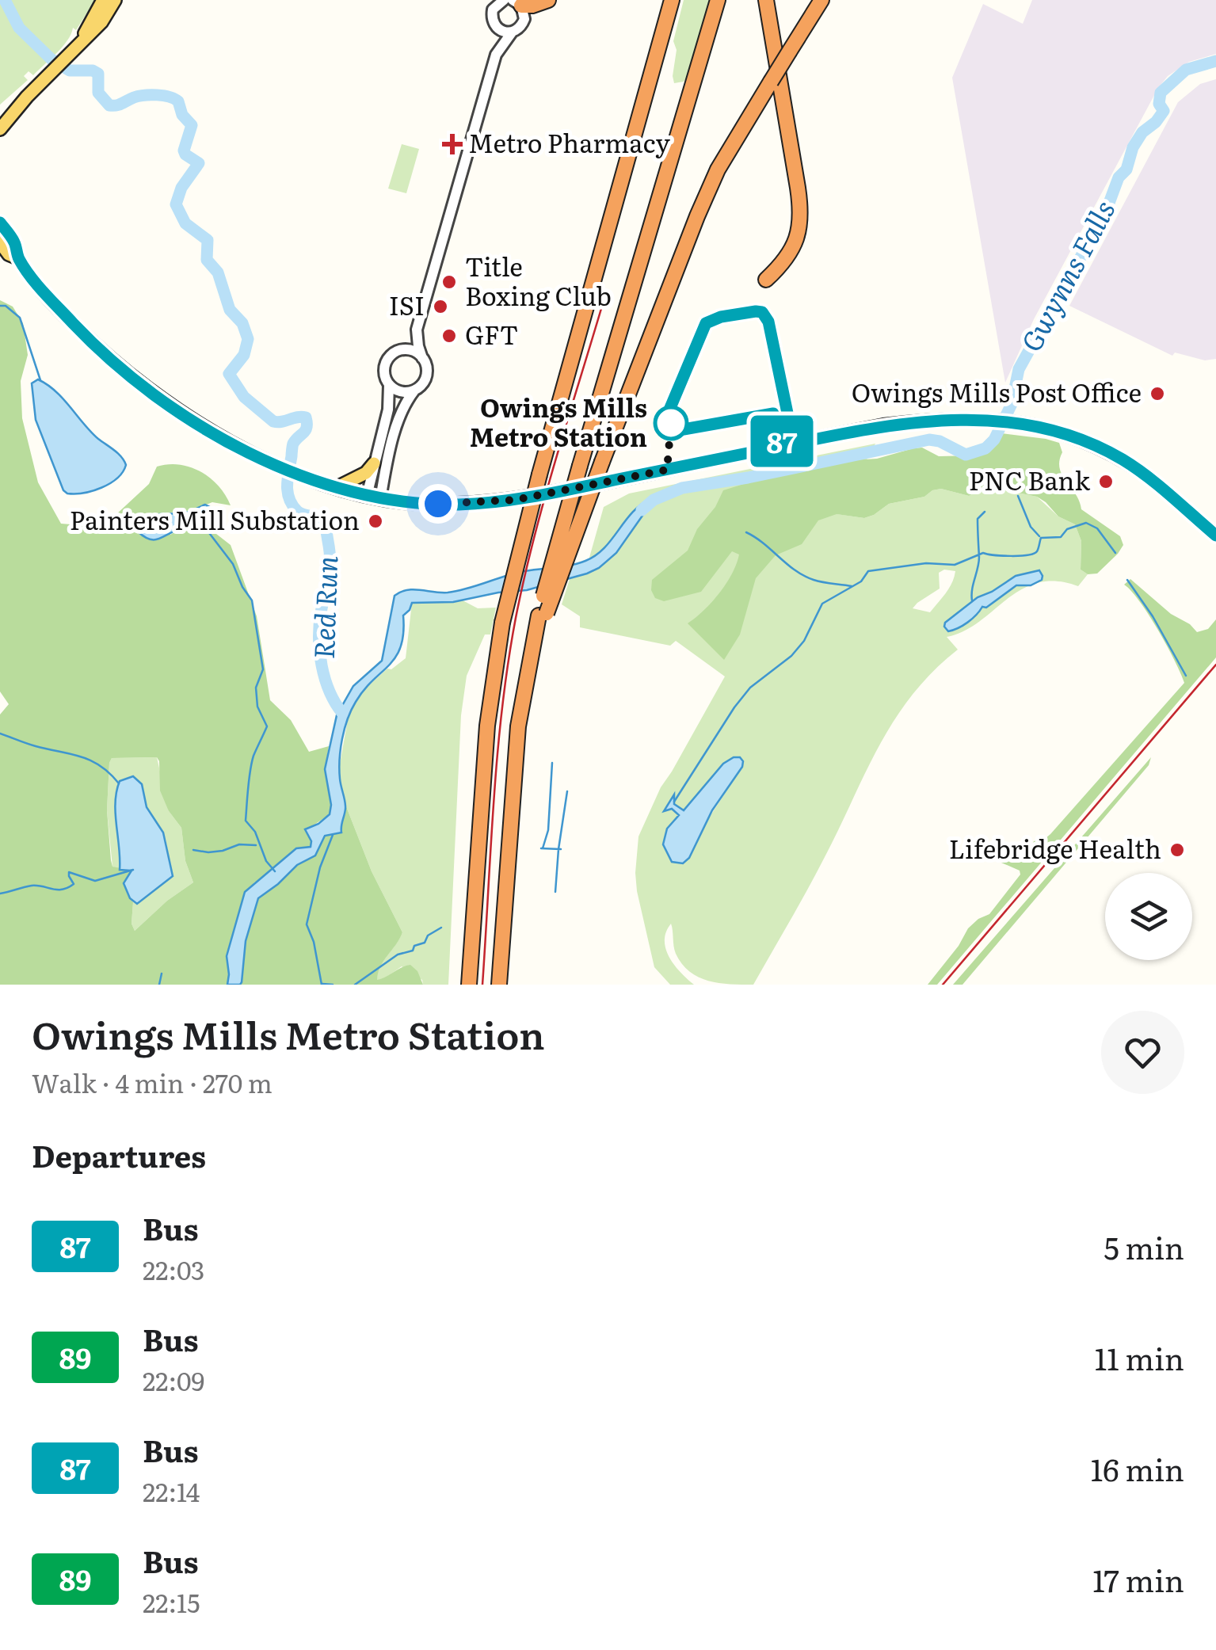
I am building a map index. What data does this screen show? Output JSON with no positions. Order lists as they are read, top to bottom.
{
  "water": ["Gwynns Falls", "Red Run"],
  "places": {
    "health": ["Metro Pharmacy"],
    "other": [
      "Title Boxing Club",
      "ISI",
      "GFT",
      "Owings Mills Post Office",
      "Owings Mills Metro Station",
      "PNC Bank",
      "Painters Mill Substation",
      "Lifebridge Health"
    ]
  },
  "lines": ["bus line 87"],
  "page": {
    "on_map": "87",
    "heading": [
      ["Owings Mills Metro Station", "Walk · 4 min · 270 m"],
      "Departures"
    ],
    "list": [
      {
        "mark": "87",
        "name": "Bus",
        "note": "22:03",
        "value": "5 min"
      },
      {
        "mark": "89",
        "name": "Bus",
        "note": "22:09",
        "value": "11 min"
      },
      {
        "mark": "87",
        "name": "Bus",
        "note": "22:14",
        "value": "16 min"
      },
      {
        "mark": "89",
        "name": "Bus",
        "note": "22:15",
        "value": "17 min"
      }
    ]
  }
}
